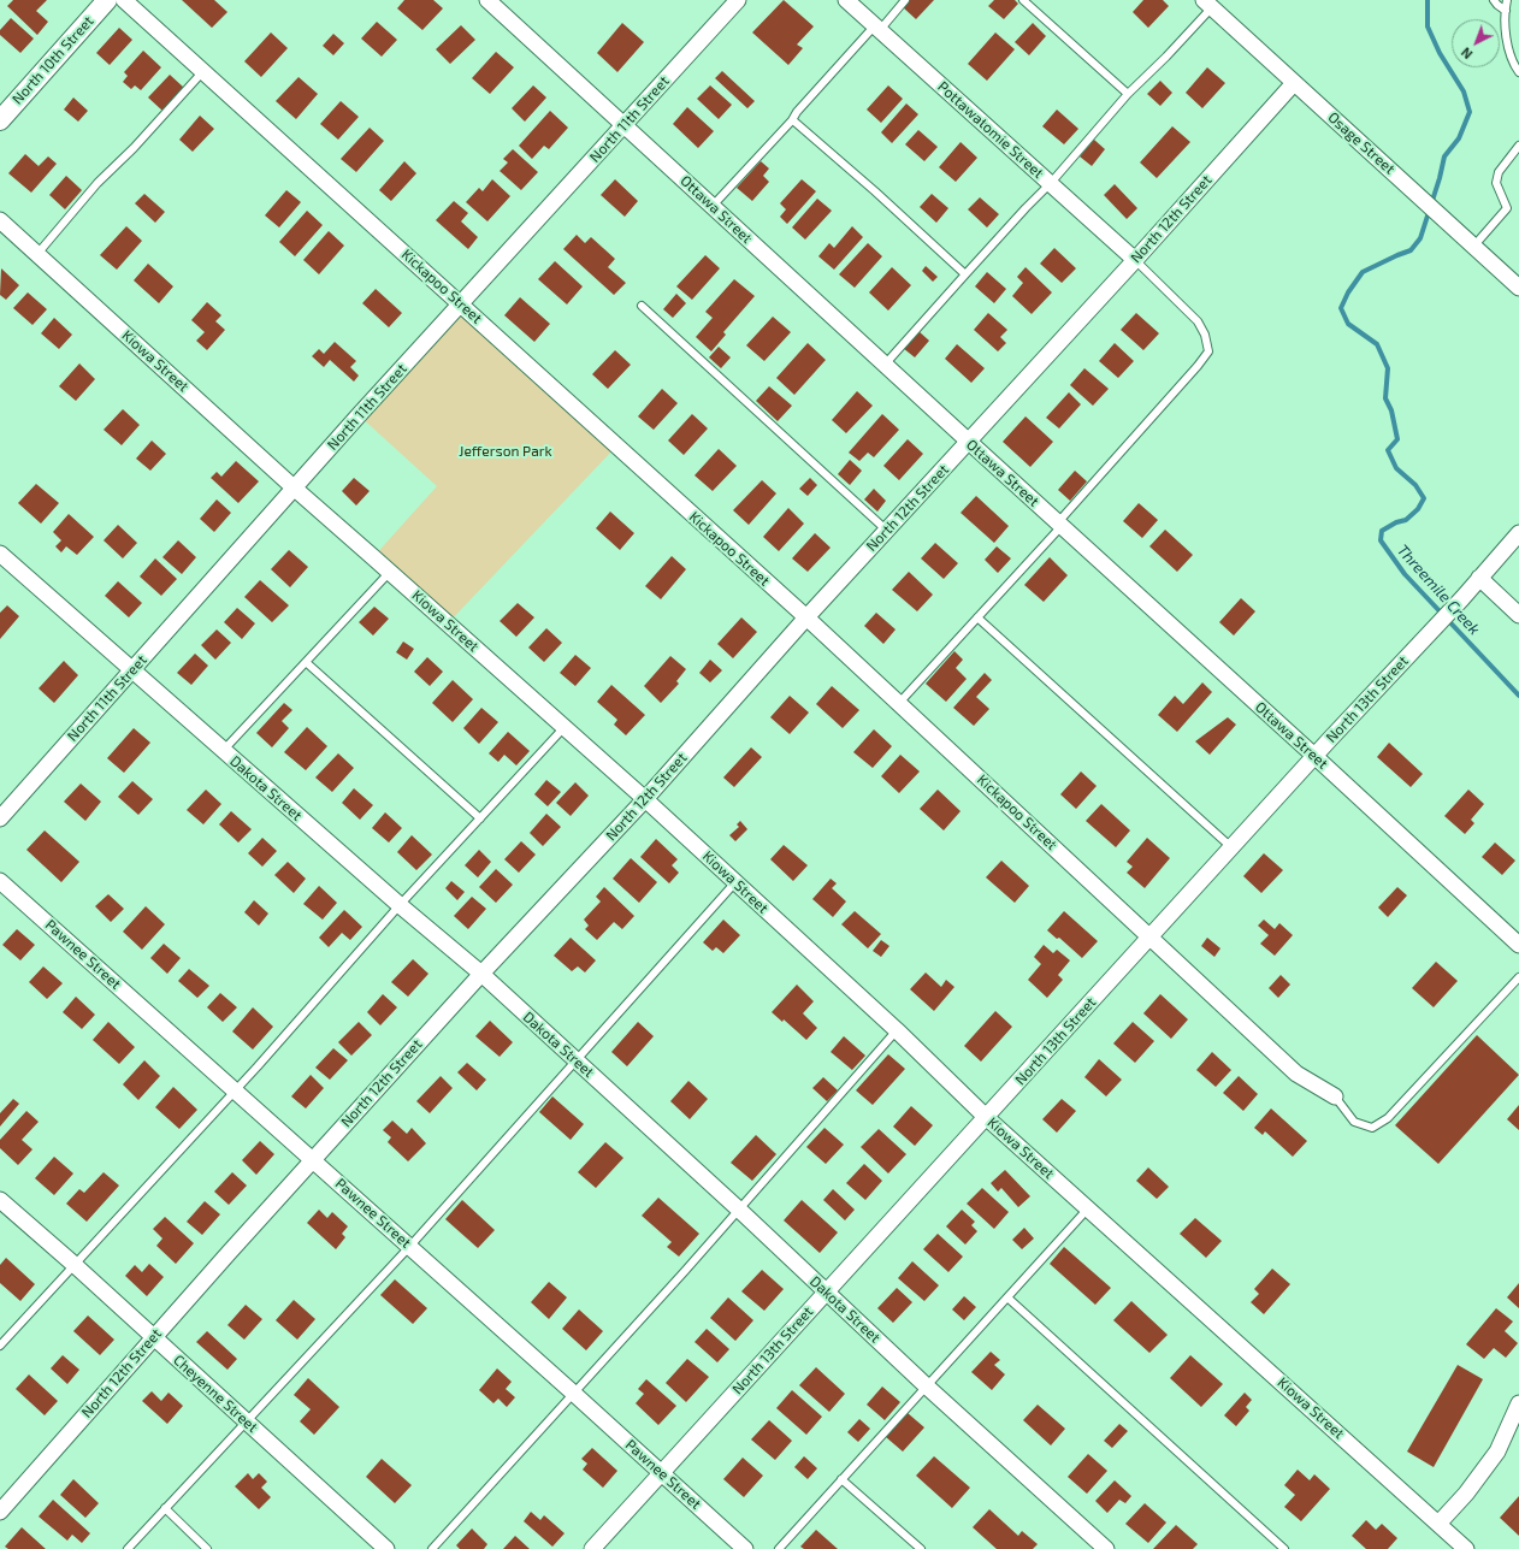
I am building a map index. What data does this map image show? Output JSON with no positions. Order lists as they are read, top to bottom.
{
  "streets": {
    "street": [
      "North 10th Street",
      "North 11th Street",
      "Pottawatomie Street",
      "Osage Street",
      "Ottawa Street",
      "North 12th Street",
      "Kickapoo Street",
      "Kiowa Street",
      "North 13th Street",
      "Dakota Street",
      "Pawnee Street",
      "Cheyenne Street"
    ]
  },
  "crossings": [
    ["North 11th Street", "Ottawa Street"],
    ["North 11th Street", "Kickapoo Street"],
    ["North 11th Street", "Kiowa Street"],
    ["North 11th Street", "Dakota Street"],
    ["Pottawatomie Street", "North 12th Street"],
    ["Osage Street", "North 12th Street"],
    ["Ottawa Street", "North 12th Street"],
    ["Ottawa Street", "North 13th Street"],
    ["North 12th Street", "Kickapoo Street"],
    ["North 12th Street", "Kiowa Street"],
    ["North 12th Street", "Dakota Street"],
    ["North 12th Street", "Pawnee Street"],
    ["North 12th Street", "Cheyenne Street"],
    ["Kickapoo Street", "North 13th Street"],
    ["Kiowa Street", "North 13th Street"],
    ["North 13th Street", "Dakota Street"],
    ["North 13th Street", "Pawnee Street"]
  ],
  "water": ["Threemile Creek"],
  "parks": ["Jefferson Park"],
  "north": "bottom left"
}
